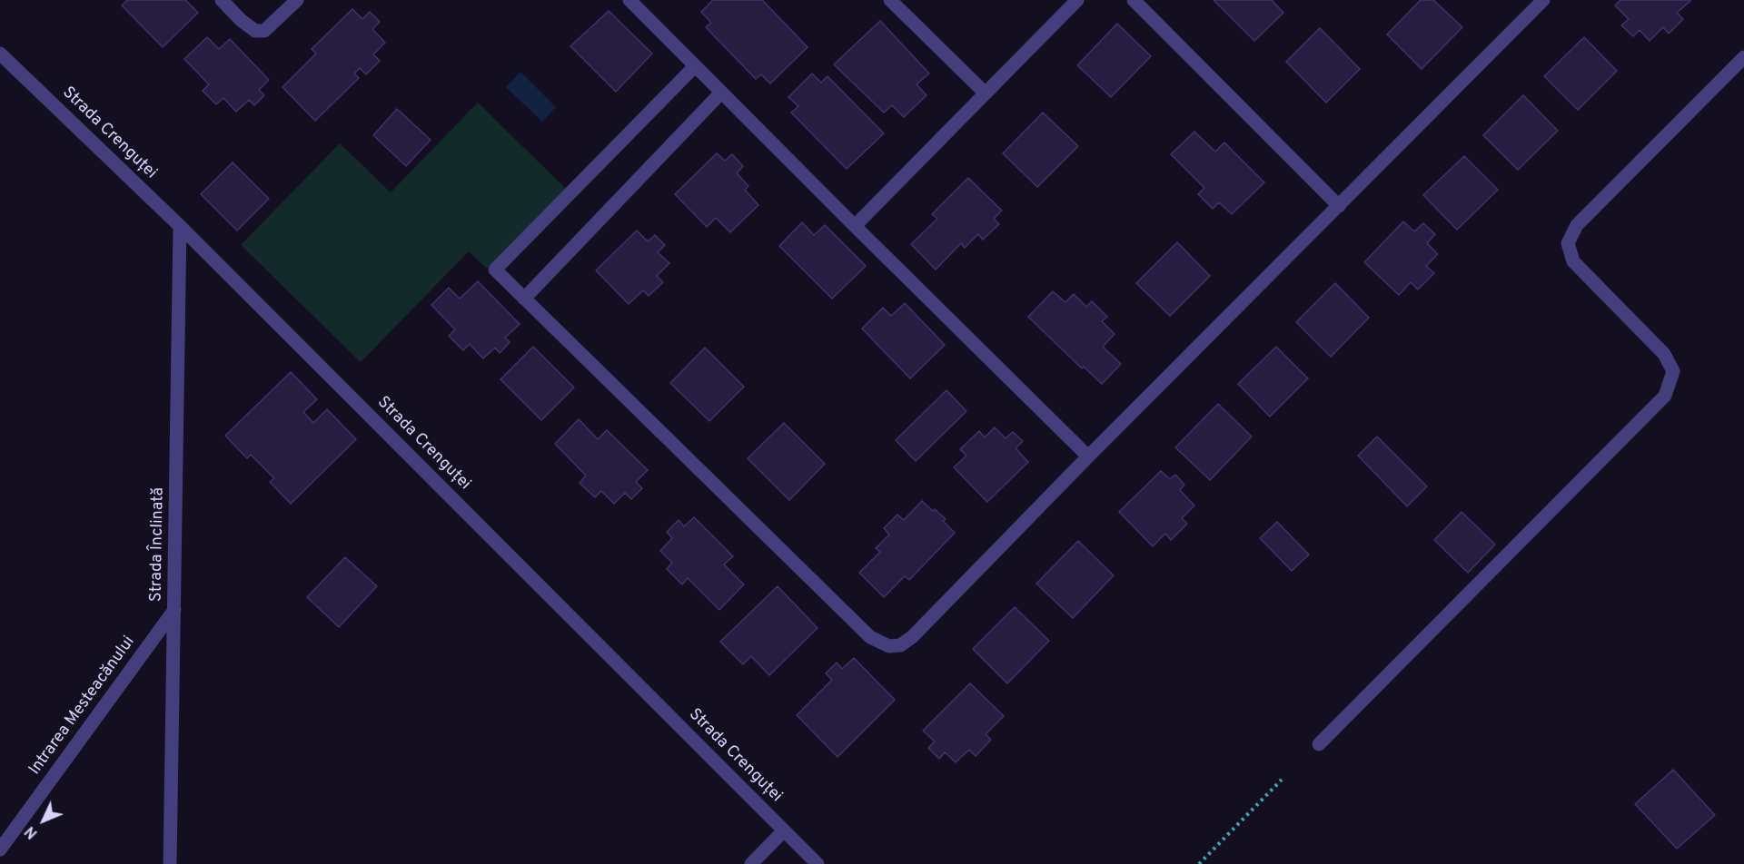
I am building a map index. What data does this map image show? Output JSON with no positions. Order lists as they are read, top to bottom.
{
  "streets": {
    "street": ["Strada Crenguței", "Strada Înclinată", "Intrarea Mesteacănului"]
  },
  "crossings": [
    ["Strada Crenguței", "Strada Înclinată"],
    ["Strada Înclinată", "Intrarea Mesteacănului"]
  ],
  "north": "bottom left"
}
